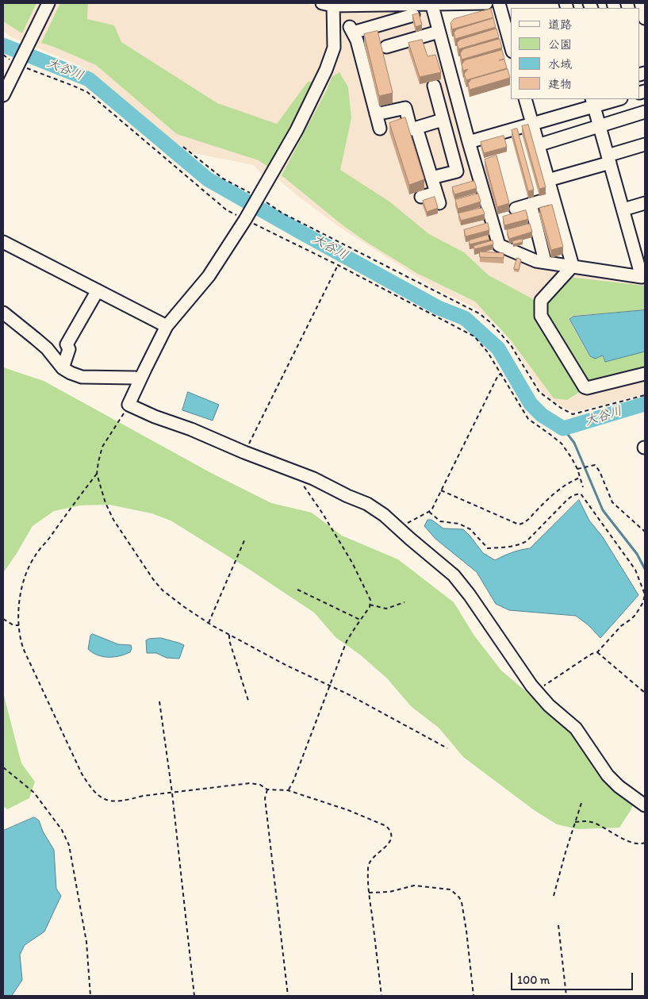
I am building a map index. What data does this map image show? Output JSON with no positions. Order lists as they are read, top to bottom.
{
  "water": ["大谷川"],
  "legend": [
    "道路",
    "公園",
    "水域",
    "建物"
  ],
  "scale_bar": "100 m"
}
